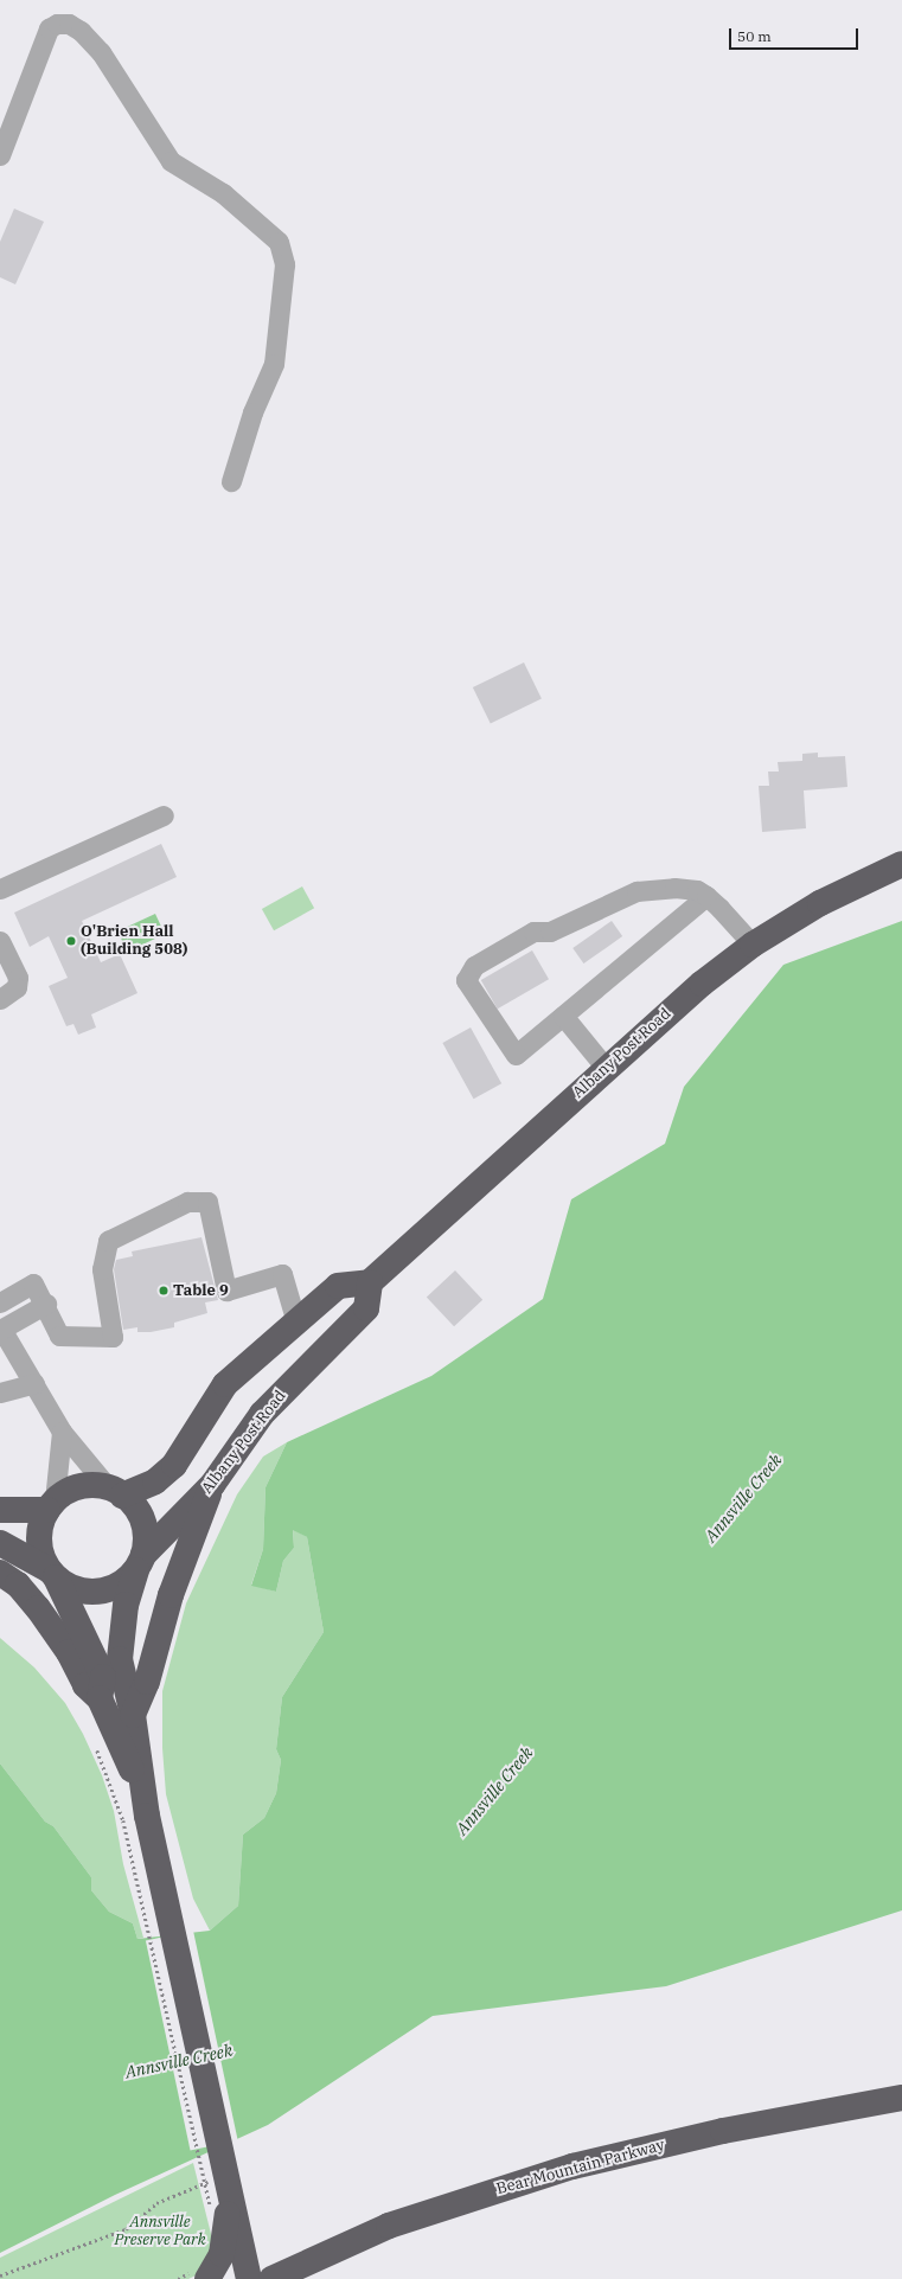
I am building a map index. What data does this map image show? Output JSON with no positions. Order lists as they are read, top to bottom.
{
  "streets": {
    "highway": ["Albany Post Road", "Bear Mountain Parkway"]
  },
  "water": ["Annsville Creek"],
  "parks": ["Annsville Preserve Park"],
  "places": ["O'Brien Hall (Building 508)", "Table 9"],
  "scale_bar": "50 m"
}
